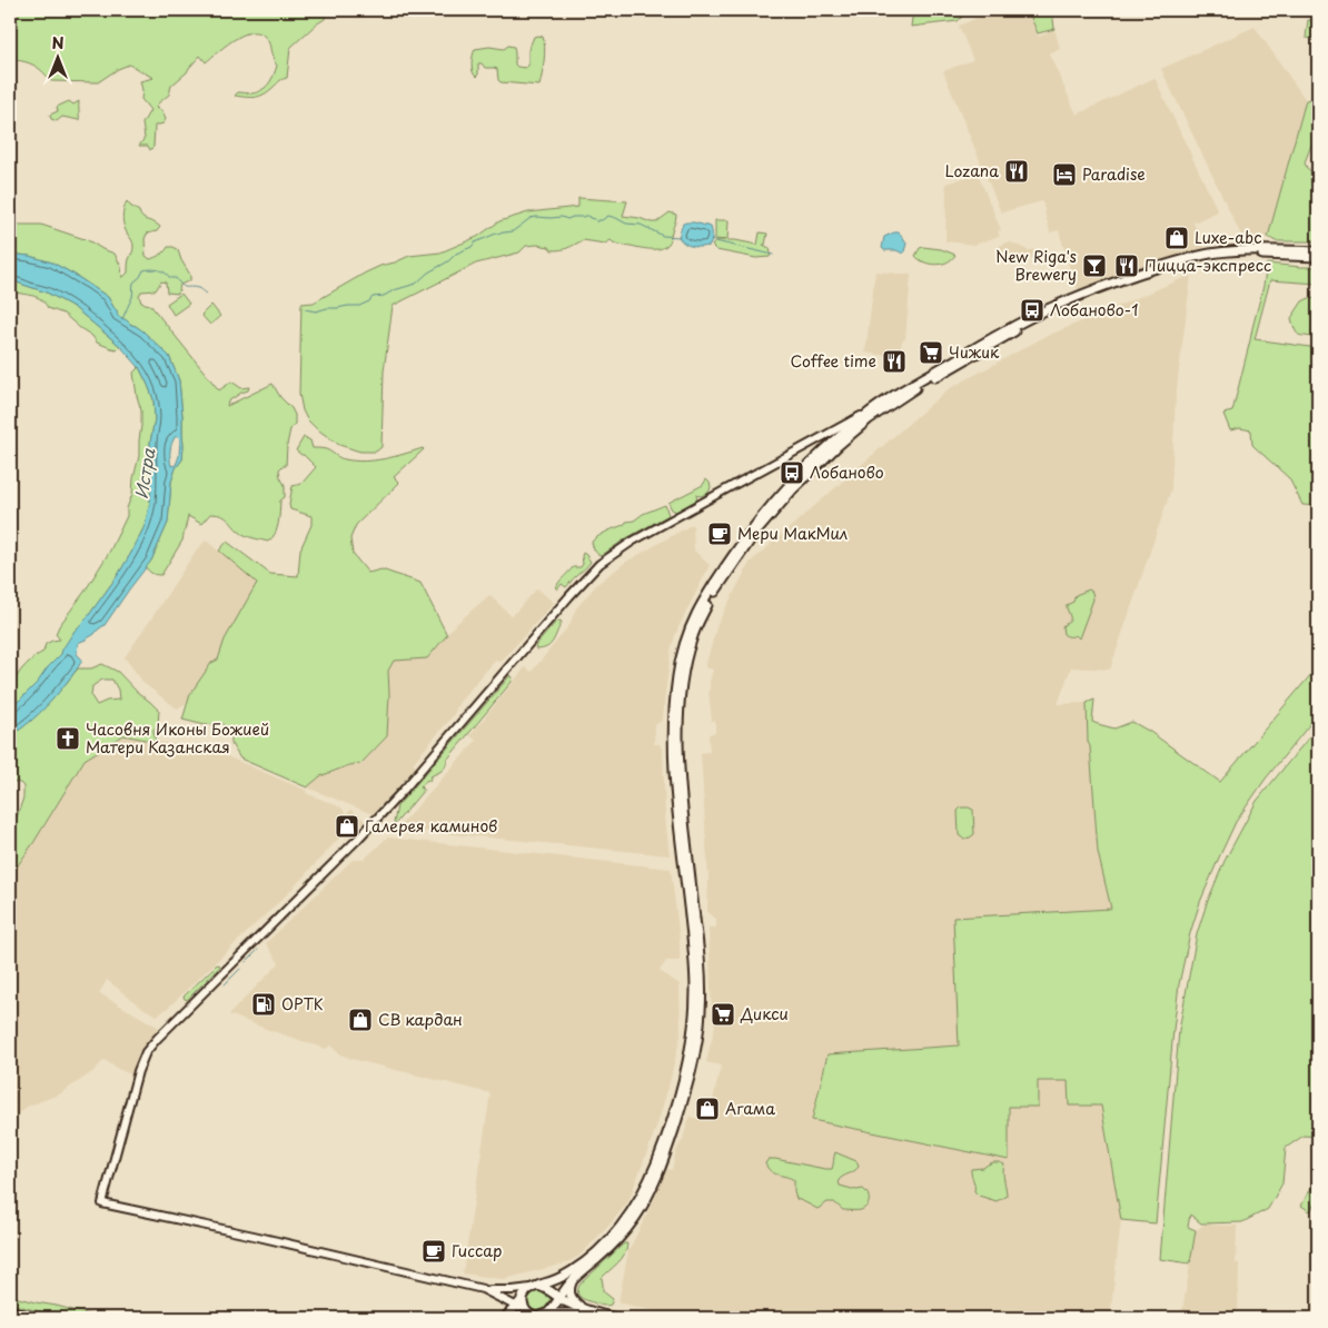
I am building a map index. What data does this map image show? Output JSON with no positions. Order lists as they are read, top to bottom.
{
  "water": ["Истра"],
  "places": {
    "restaurant": ["Lozana", "Пицца-экспресс", "Coffee time"],
    "hotel": ["Paradise"],
    "shop": [
      "Luxe-abc",
      "Галерея каминов",
      "СВ кардан",
      "Агама"
    ],
    "bar": ["New Riga's Brewery"],
    "bus stop": ["Лобаново-1", "Лобаново"],
    "supermarket": ["Чижик", "Дикси"],
    "cafe": ["Мери МакМил", "Гиссар"],
    "church": ["Часовня Иконы Божией Матери Казанская"],
    "fuel station": ["ОРТК"]
  },
  "north": "top"
}
